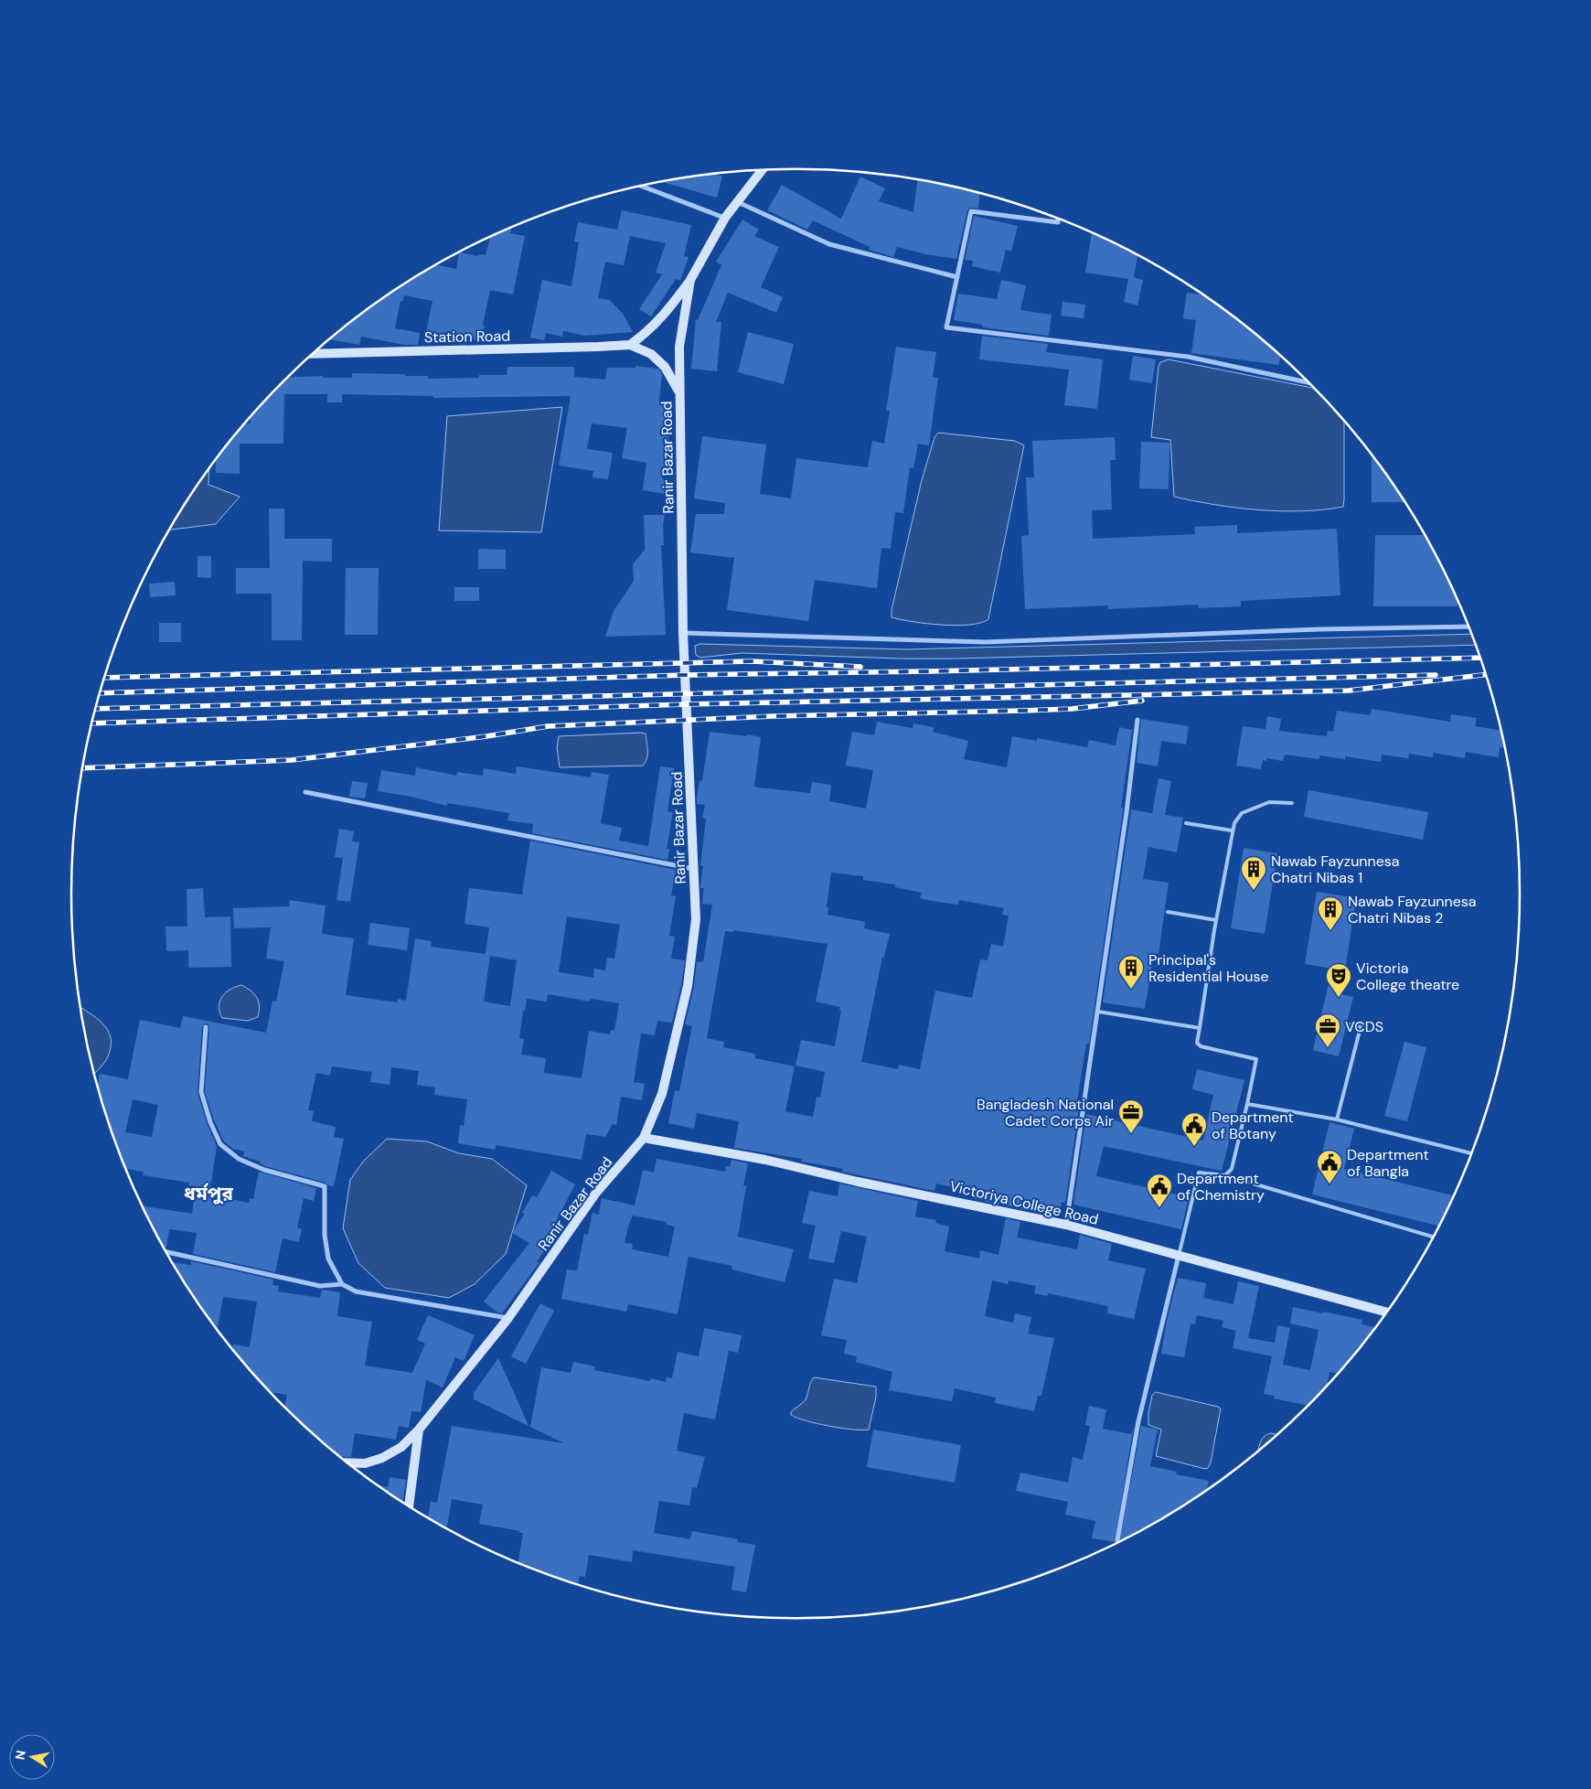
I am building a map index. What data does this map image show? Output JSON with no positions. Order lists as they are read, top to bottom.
{
  "streets": {
    "main road": ["Station Road", "Ranir Bazar Road", "Victoriya College Road"]
  },
  "crossings": [
    ["Ranir Bazar Road", "Victoriya College Road"]
  ],
  "districts": ["ধর্মপুর"],
  "places": {
    "building": ["Nawab Fayzunnesa Chatri Nibas 1", "Nawab Fayzunnesa Chatri Nibas 2", "Principal's Residential House"],
    "theatre": ["Victoria College theatre"],
    "office": ["VCDS", "Bangladesh National Cadet Corps Air"],
    "public building": ["Department of Botany", "Department of Bangla", "Department of Chemistry"]
  },
  "north": "left"
}
